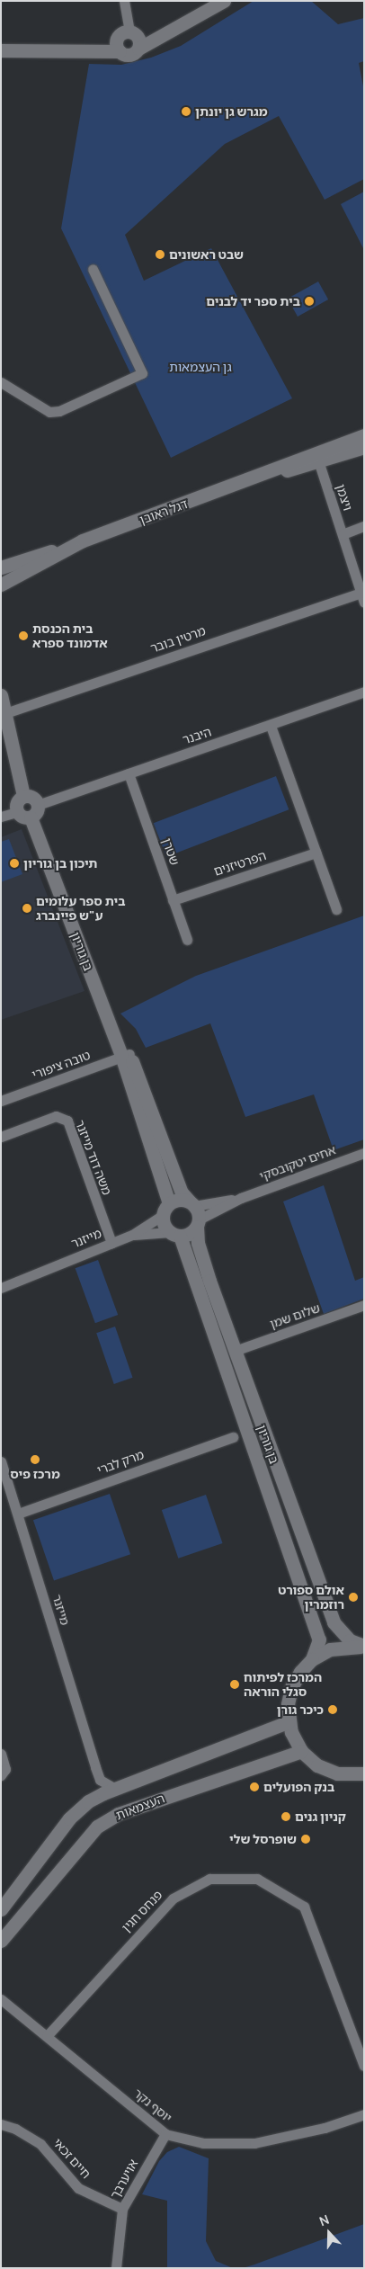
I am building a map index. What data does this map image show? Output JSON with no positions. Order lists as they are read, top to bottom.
{
  "streets": {
    "street": [
      "ויצמן",
      "דגל ראובן",
      "מרטין בובר",
      "היבנר",
      "שטרן",
      "הפרטיזנים",
      "בן גוריון",
      "טובה ציפורי",
      "משה דוד מייזנר",
      "אחים יטקובסקי",
      "מייזנר",
      "שלום שמן",
      "מרק לברי",
      "העצמאות",
      "פנחס חגין",
      "יוסף נקר",
      "חיים זכאי",
      "אויערבך"
    ]
  },
  "crossings": [
    ["ויצמן", "דגל ראובן"],
    ["ויצמן", "מרטין בובר"],
    ["היבנר", "שטרן"],
    ["היבנר", "בן גוריון"],
    ["שטרן", "הפרטיזנים"],
    ["בן גוריון", "טובה ציפורי"],
    ["בן גוריון", "אחים יטקובסקי"],
    ["בן גוריון", "מייזנר"],
    ["בן גוריון", "שלום שמן"],
    ["משה דוד מייזנר", "מייזנר"],
    ["אחים יטקובסקי", "מייזנר"],
    ["מייזנר", "מרק לברי"],
    ["מייזנר", "העצמאות"],
    ["פנחס חגין", "יוסף נקר"],
    ["יוסף נקר", "אויערבך"],
    ["חיים זכאי", "אויערבך"]
  ],
  "parks": ["גן העצמאות"],
  "places": [
    "מגרש גן יונתן",
    "שבט ראשונים",
    "בית ספר יד לבנים",
    "בית הכנסת אדמונד ספרא",
    "תיכון בן גוריון",
    "בית ספר עלומים ע\"ש פיינברג",
    "מרכז פיס",
    "אולם ספורט רוזמרין",
    "המרכז לפיתוח סגלי הוראה",
    "כיכר גורן",
    "בנק הפועלים",
    "קניון גנים",
    "שופרסל שלי"
  ],
  "north": "top"
}
